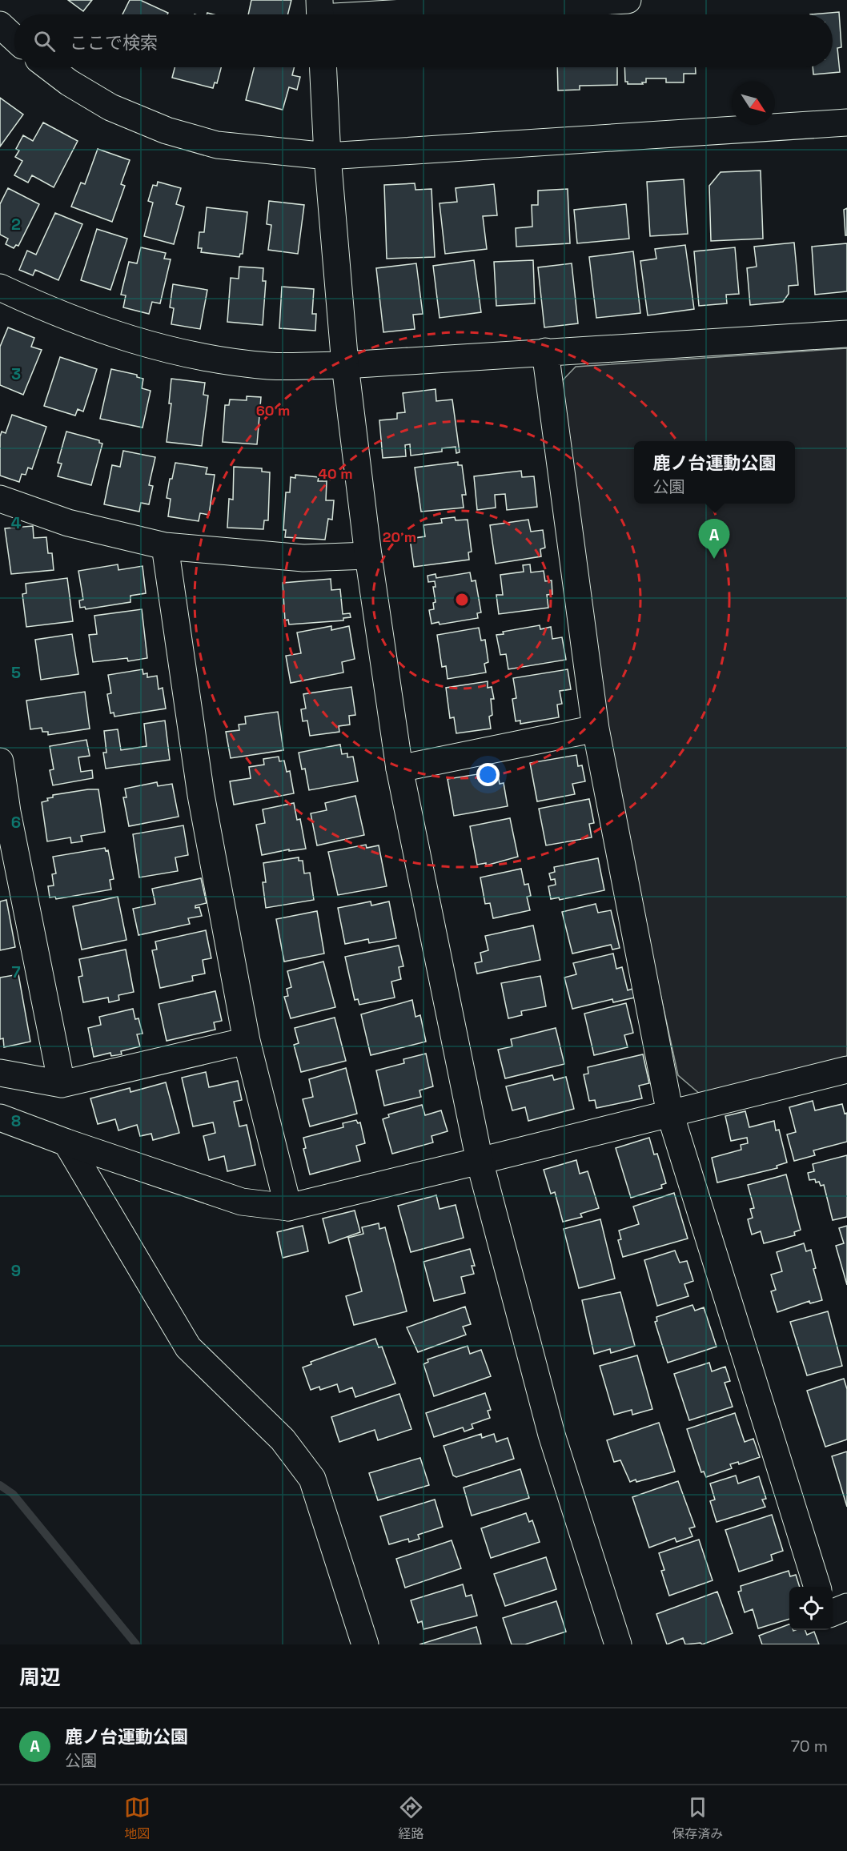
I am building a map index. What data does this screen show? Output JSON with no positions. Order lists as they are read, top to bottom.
{
  "north": "bottom right",
  "page": {
    "search": "ここで検索",
    "popup": ["鹿ノ台運動公園", "公園"],
    "pins": "A",
    "heading": "周辺",
    "list": [
      {
        "mark": "A",
        "name": "鹿ノ台運動公園",
        "note": "公園",
        "value": "70 m"
      }
    ],
    "nav": ["地図", "経路", "保存済み"]
  },
  "grid": {
    "rows": [
      "2",
      "3",
      "4",
      "5",
      "6",
      "7",
      "8",
      "9"
    ]
  },
  "rings": ["60 m", "40 m", "20 m"]
}
